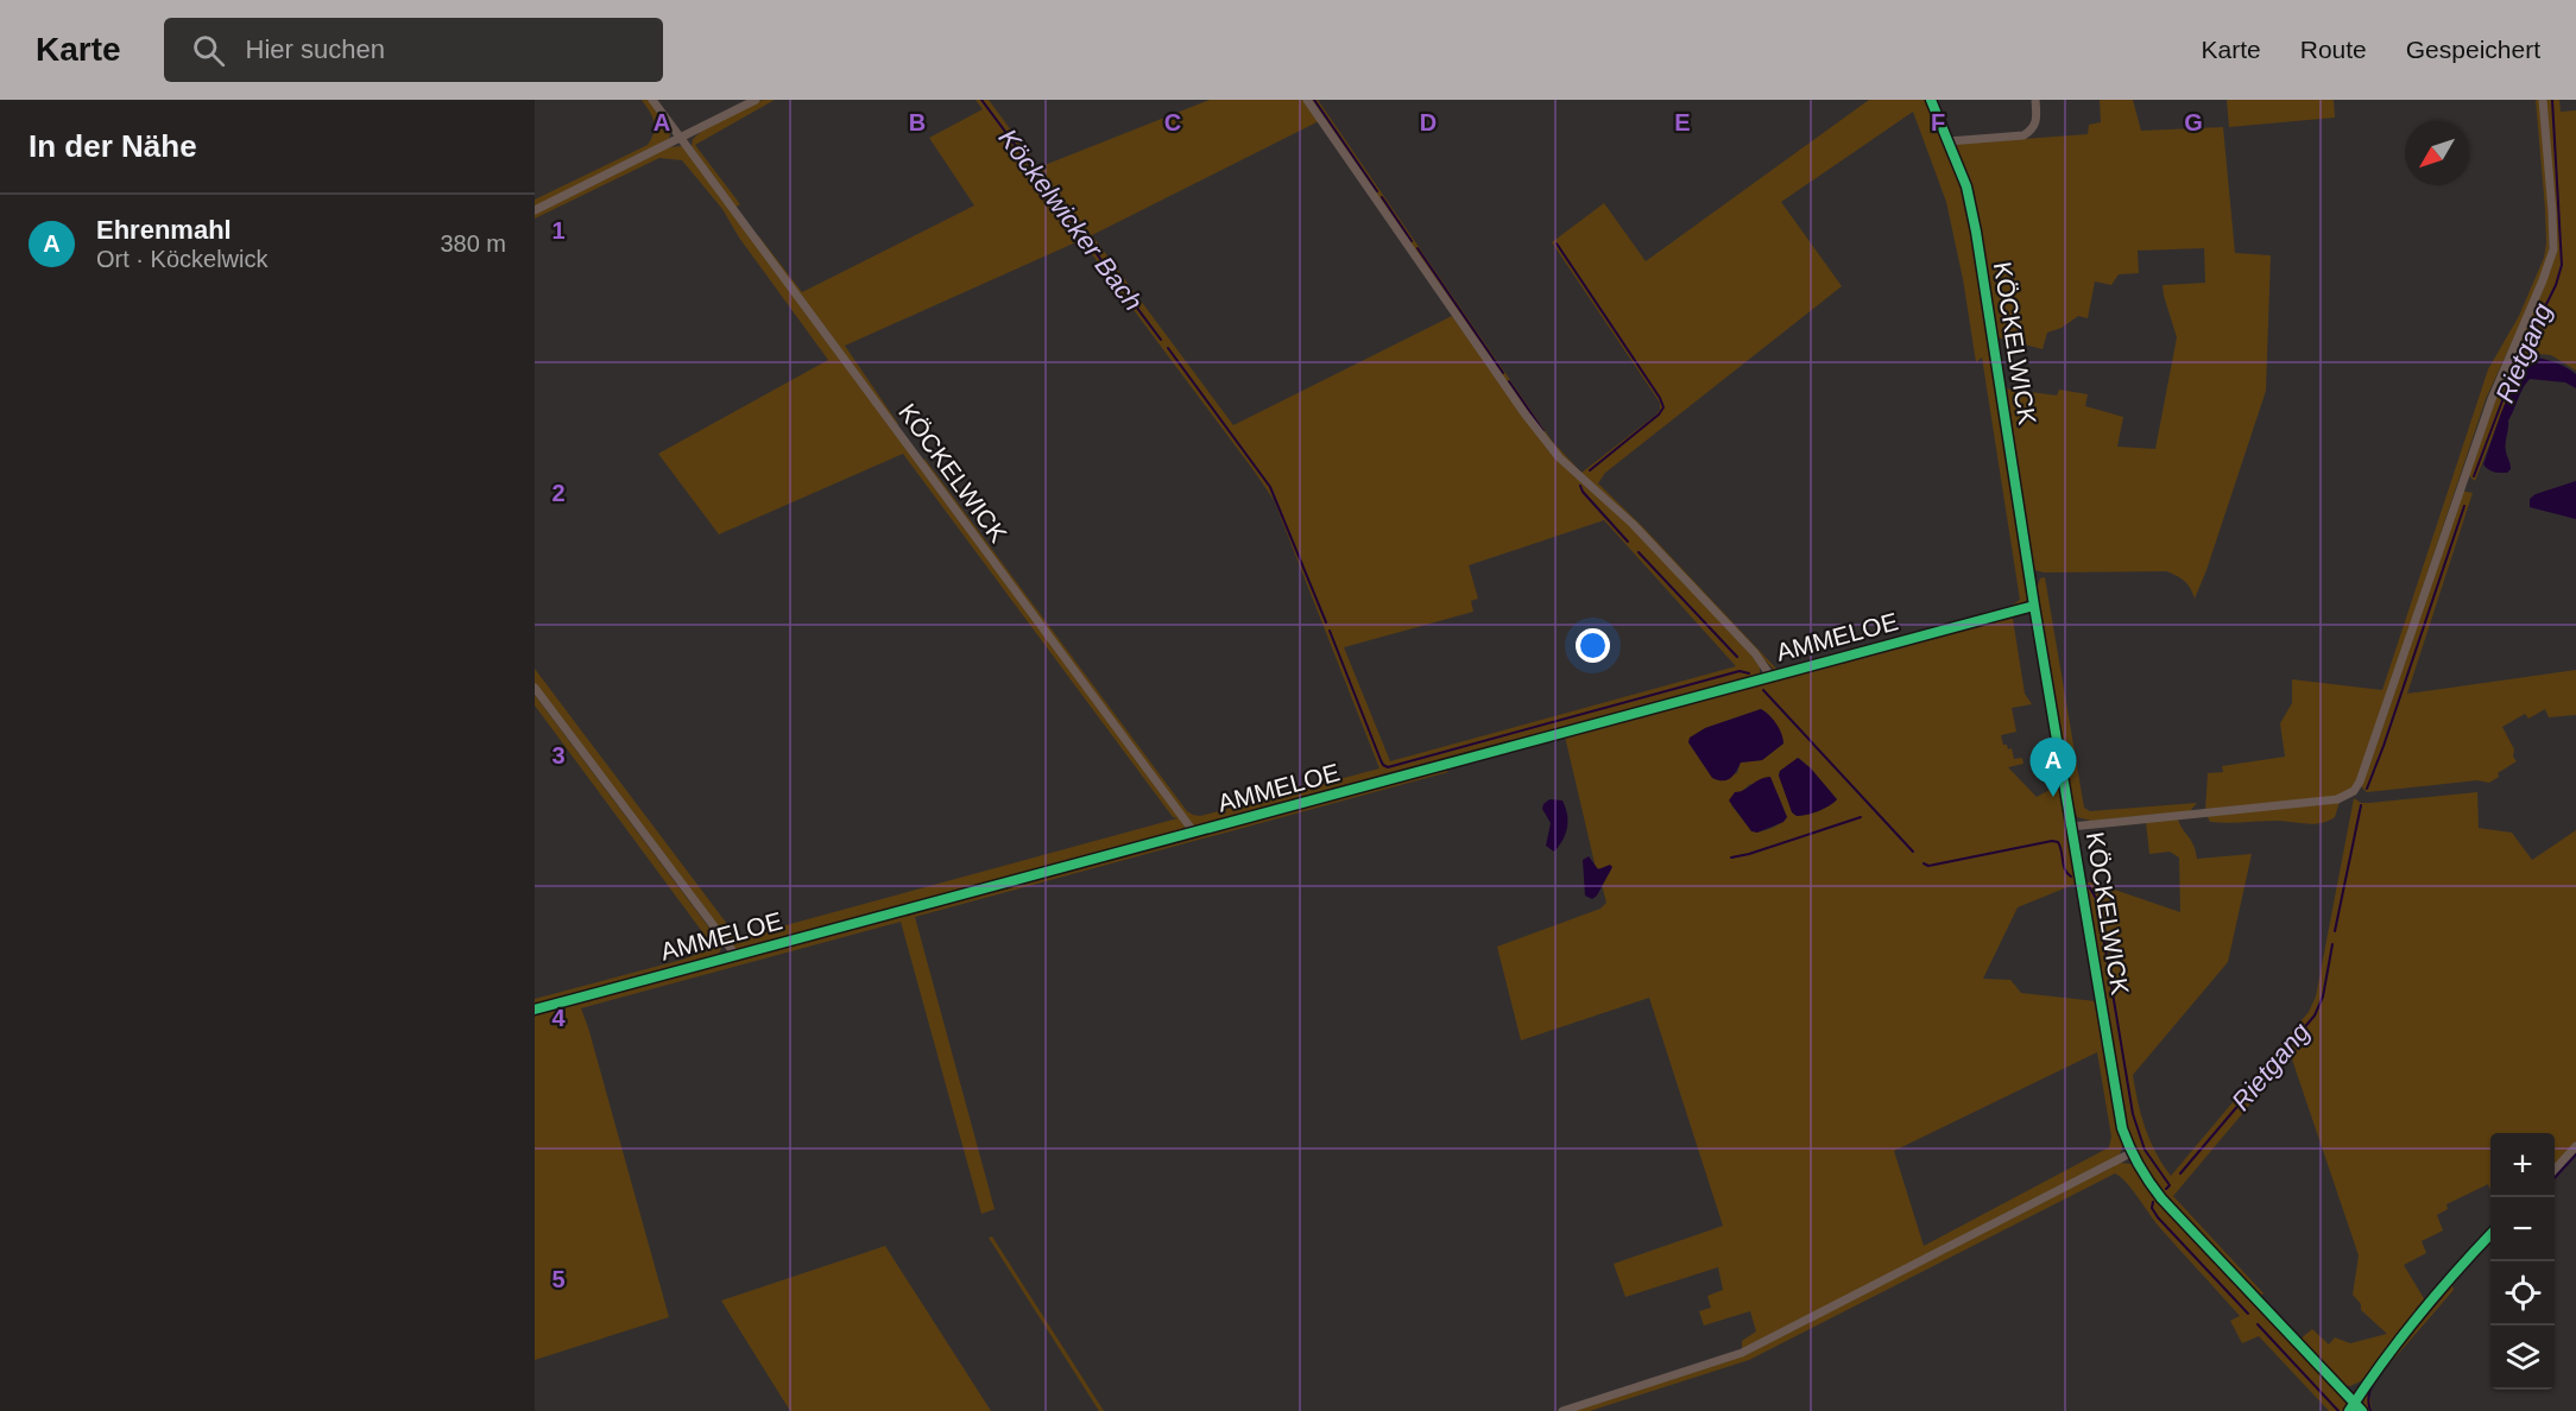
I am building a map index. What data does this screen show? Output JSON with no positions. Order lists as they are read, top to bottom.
{
  "streets": {
    "street": ["KÖCKELWICK", "AMMELOE"]
  },
  "crossings": [
    ["KÖCKELWICK", "AMMELOE"]
  ],
  "water": ["Köckelwicker Bach", "Rietgang"],
  "north": "bottom left",
  "page": {
    "header": "Karte",
    "search": "Hier suchen",
    "nav": ["Karte", "Route", "Gespeichert"],
    "heading": "In der Nähe",
    "list": [
      {
        "mark": "A",
        "name": "Ehrenmahl",
        "note": "Ort · Köckelwick",
        "value": "380 m"
      }
    ],
    "pins": "A",
    "map_buttons": ["+", "−"]
  },
  "grid": {
    "columns": [
      "A",
      "B",
      "C",
      "D",
      "E",
      "F",
      "G"
    ],
    "rows": [
      "1",
      "2",
      "3",
      "4",
      "5"
    ]
  }
}
